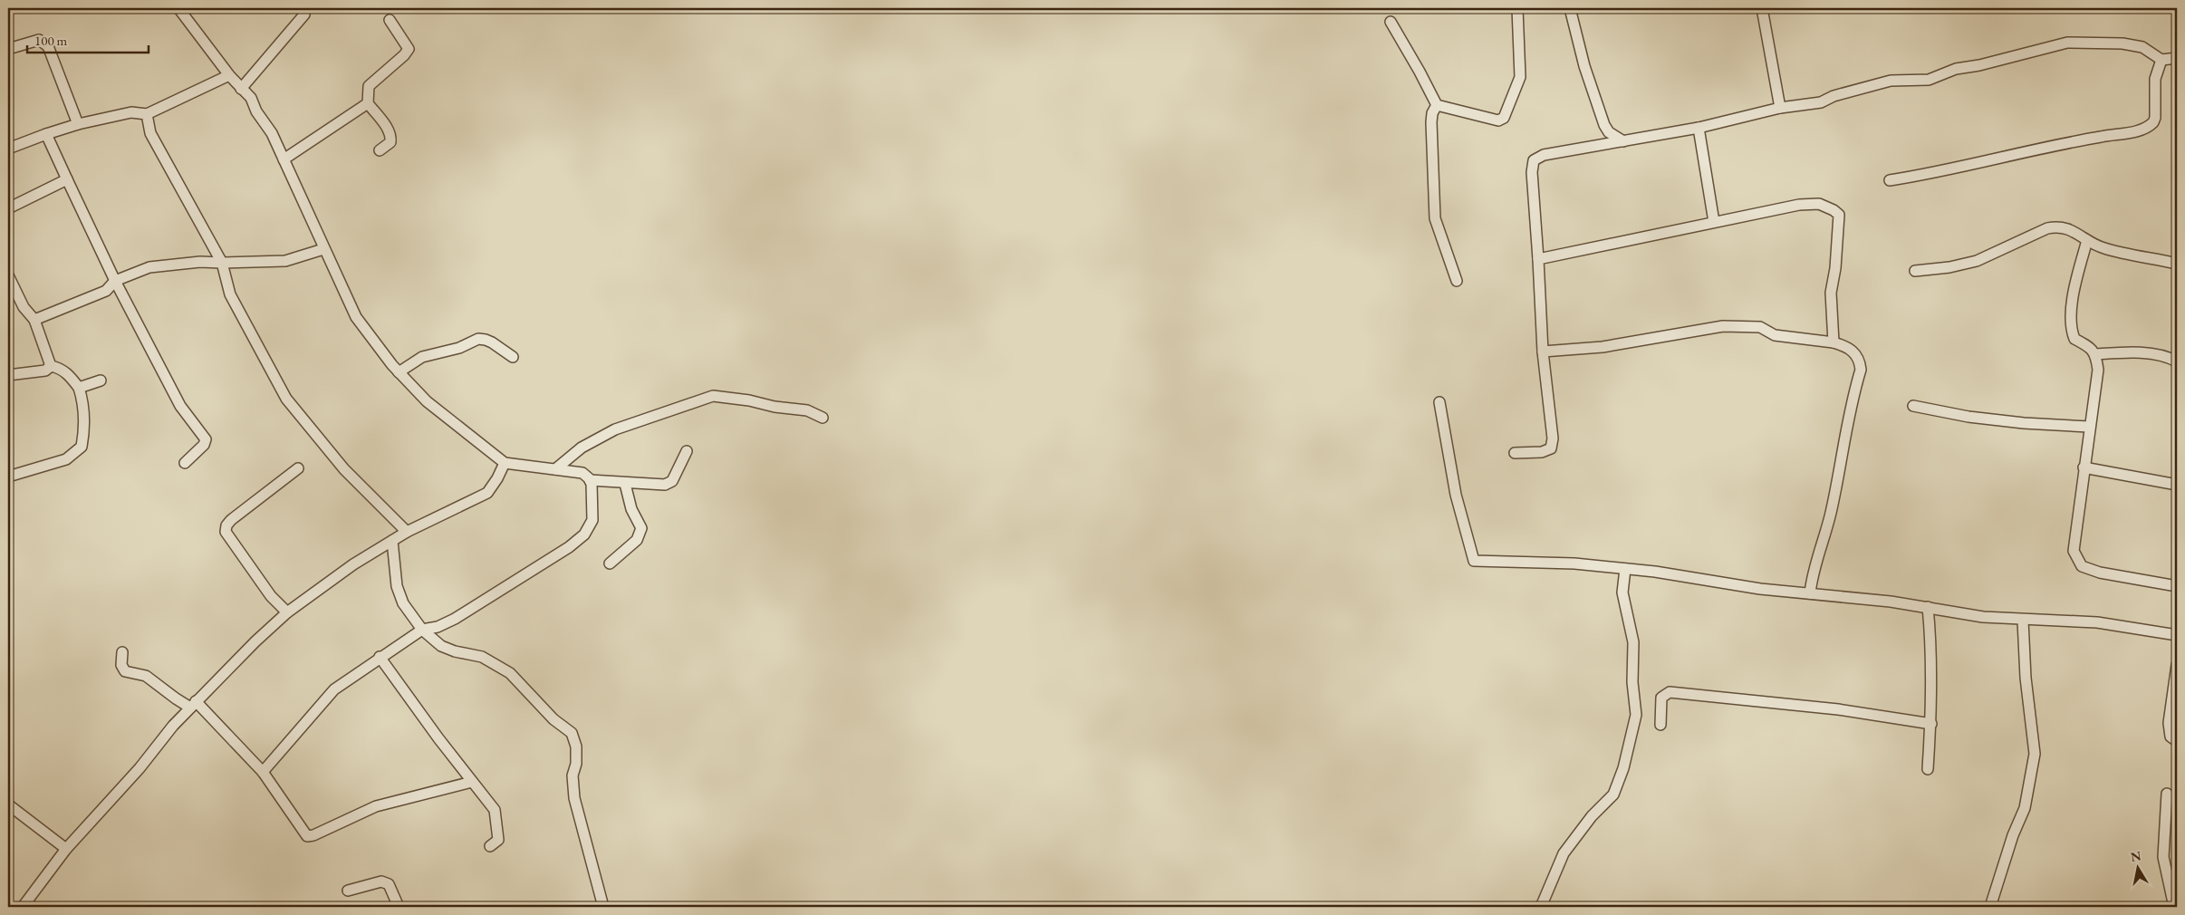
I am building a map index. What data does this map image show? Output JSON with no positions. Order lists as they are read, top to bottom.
{
  "scale_bar": "100 m",
  "north": "top"
}
